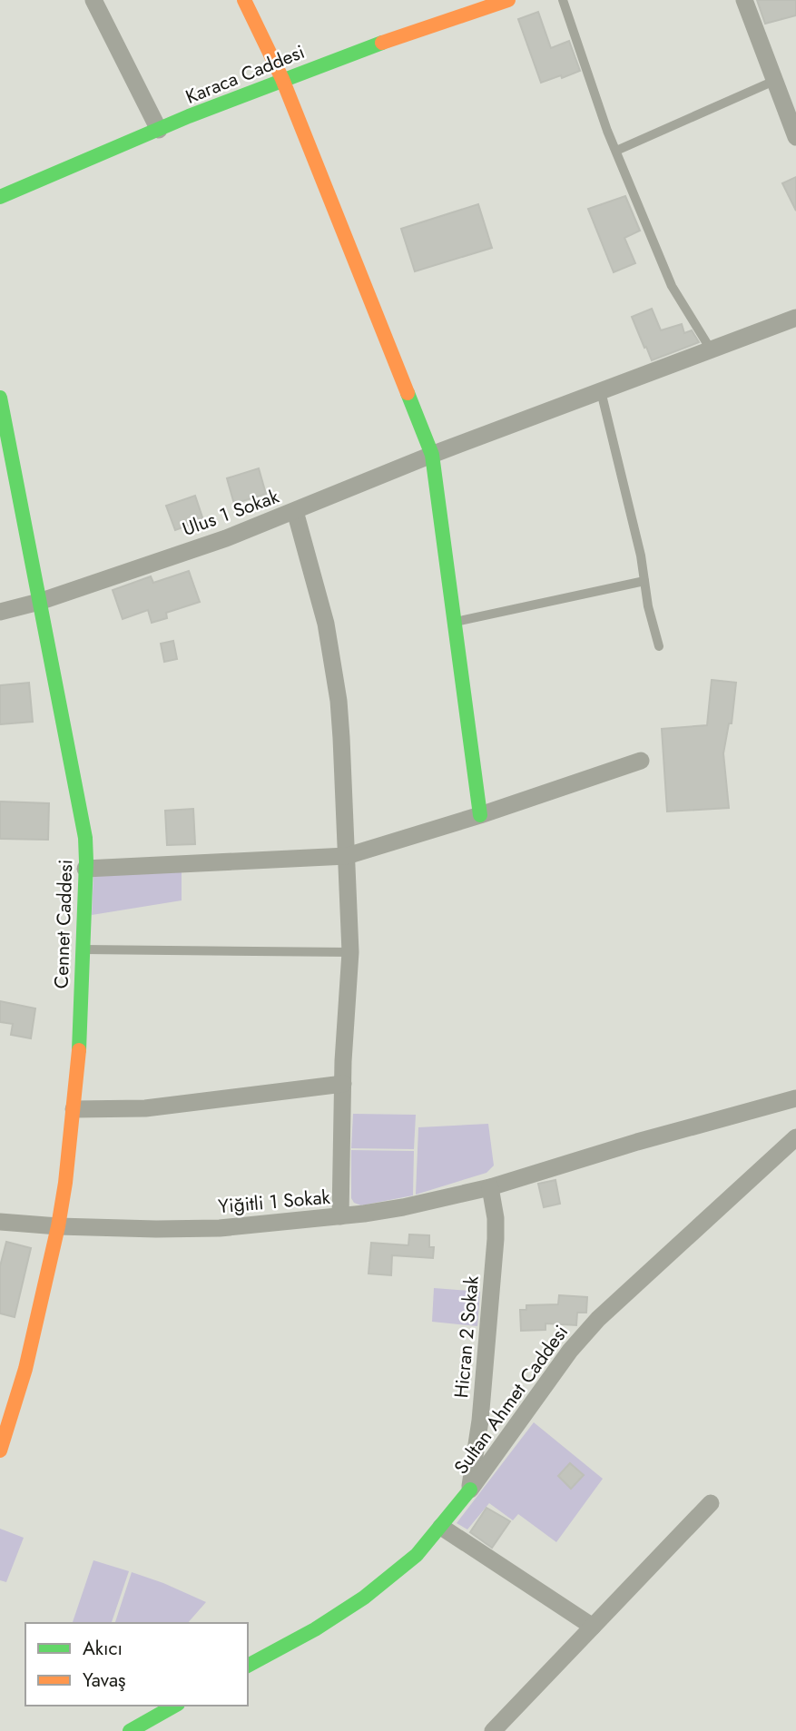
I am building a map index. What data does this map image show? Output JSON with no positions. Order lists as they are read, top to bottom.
{
  "streets": {
    "street": [
      "Karaca Caddesi",
      "Ulus 1 Sokak",
      "Cennet Caddesi",
      "Yiğitli 1 Sokak",
      "Hicran 2 Sokak",
      "Sultan Ahmet Caddesi"
    ]
  },
  "crossings": [
    ["Ulus 1 Sokak", "Cennet Caddesi"],
    ["Cennet Caddesi", "Yiğitli 1 Sokak"],
    ["Yiğitli 1 Sokak", "Hicran 2 Sokak"],
    ["Hicran 2 Sokak", "Sultan Ahmet Caddesi"]
  ],
  "legend": ["Akıcı", "Yavaş"]
}
